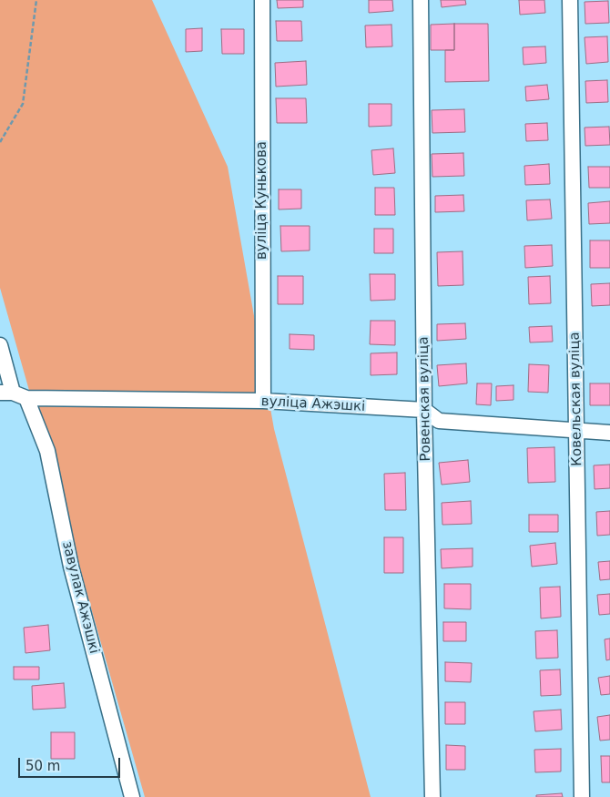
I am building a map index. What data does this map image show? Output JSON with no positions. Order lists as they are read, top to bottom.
{
  "streets": {
    "street": [
      "вуліца Кунькова",
      "Ровенская вуліца",
      "Ковельская вуліца",
      "вуліца Ажэшкі",
      "завулак Ажэшкі"
    ]
  },
  "crossings": [
    ["вуліца Кунькова", "вуліца Ажэшкі"],
    ["Ровенская вуліца", "вуліца Ажэшкі"],
    ["Ковельская вуліца", "вуліца Ажэшкі"],
    ["вуліца Ажэшкі", "завулак Ажэшкі"]
  ],
  "scale_bar": "50 m"
}
